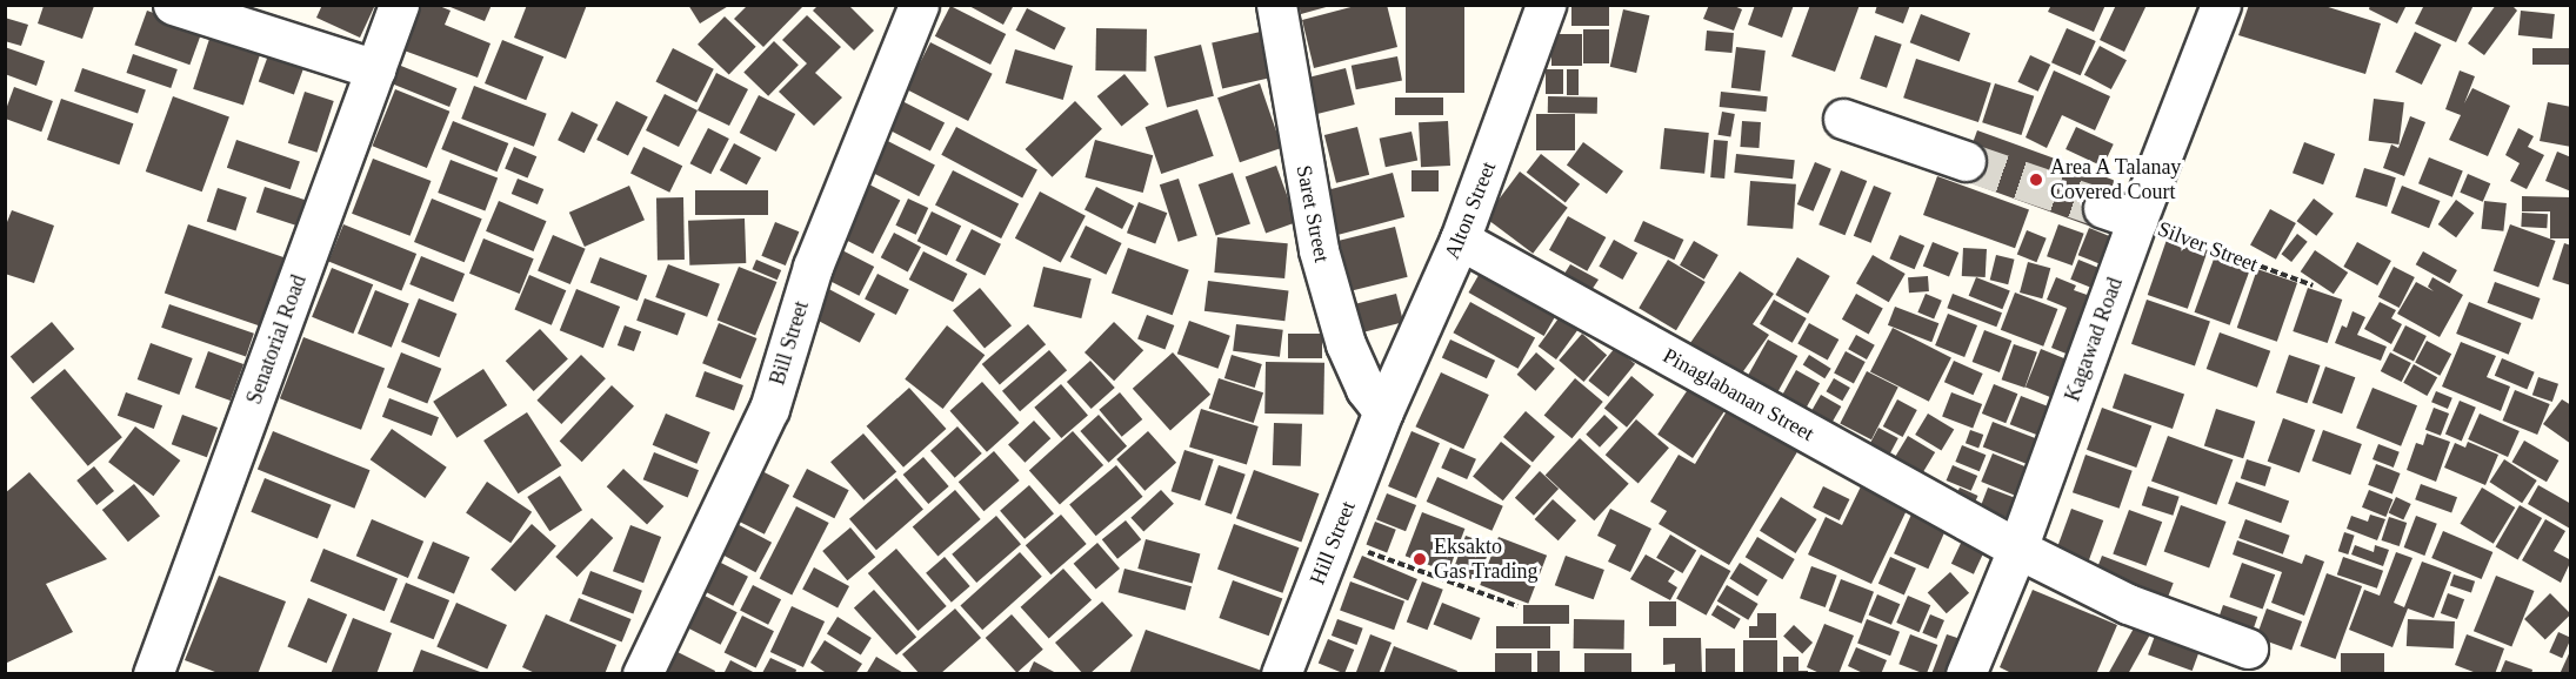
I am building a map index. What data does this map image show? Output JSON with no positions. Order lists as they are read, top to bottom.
{
  "streets": {
    "street": [
      "Alton Street",
      "Saret Street",
      "Senatorial Road",
      "Kagawad Road",
      "Bill Street",
      "Pinaglabanan Street",
      "Hill Street"
    ],
    "path": ["Silver Street"]
  },
  "crossings": [
    ["Alton Street", "Saret Street"],
    ["Alton Street", "Pinaglabanan Street"],
    ["Alton Street", "Hill Street"],
    ["Saret Street", "Hill Street"],
    ["Silver Street", "Kagawad Road"],
    ["Kagawad Road", "Pinaglabanan Street"]
  ],
  "places": ["Area A Talanay Covered Court", "Eksakto Gas Trading"]
}
